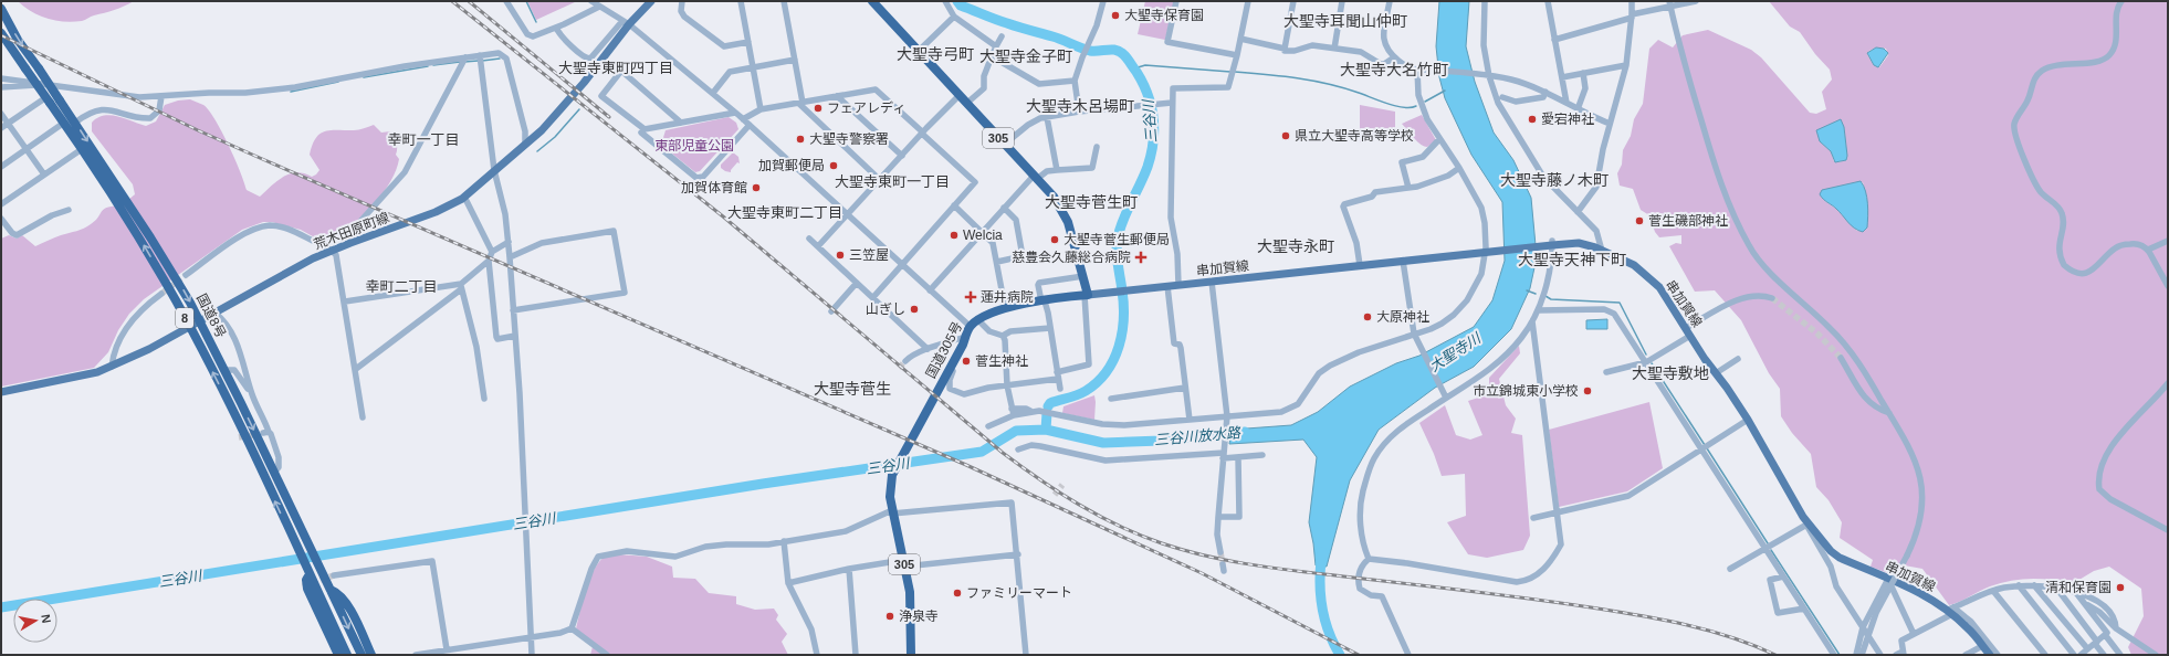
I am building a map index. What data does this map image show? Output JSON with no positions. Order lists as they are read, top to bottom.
{
  "streets": {
    "highway": [
      "305",
      "国道8号",
      "8",
      "国道305号"
    ],
    "main road": ["荒木田原町線", "串加賀線"]
  },
  "crossings": [
    ["305", "串加賀線"],
    ["305", "国道305号"],
    ["荒木田原町線", "国道8号"],
    ["串加賀線", "国道305号"]
  ],
  "districts": [
    "大聖寺耳聞山仲町",
    "大聖寺弓町",
    "大聖寺金子町",
    "大聖寺東町四丁目",
    "大聖寺大名竹町",
    "大聖寺木呂場町",
    "幸町一丁目",
    "大聖寺藤ノ木町",
    "大聖寺東町一丁目",
    "大聖寺菅生町",
    "大聖寺東町二丁目",
    "大聖寺永町",
    "大聖寺天神下町",
    "幸町二丁目",
    "大聖寺敷地",
    "大聖寺菅生"
  ],
  "water": ["三谷川", "大聖寺川", "三谷川放水路"],
  "parks": ["東部児童公園"],
  "places": {
    "other": [
      "大聖寺保育園",
      "フェアレディ",
      "愛宕神社",
      "県立大聖寺高等学校",
      "大聖寺警察署",
      "加賀郵便局",
      "加賀体育館",
      "菅生磯部神社",
      "Welcia",
      "大聖寺菅生郵便局",
      "三笠屋",
      "山ぎし",
      "大原神社",
      "菅生神社",
      "市立錦城東小学校",
      "清和保育園",
      "ファミリーマート",
      "浄泉寺"
    ],
    "health": ["慈豊会久藤総合病院", "蓮井病院"]
  },
  "north": "right"
}
